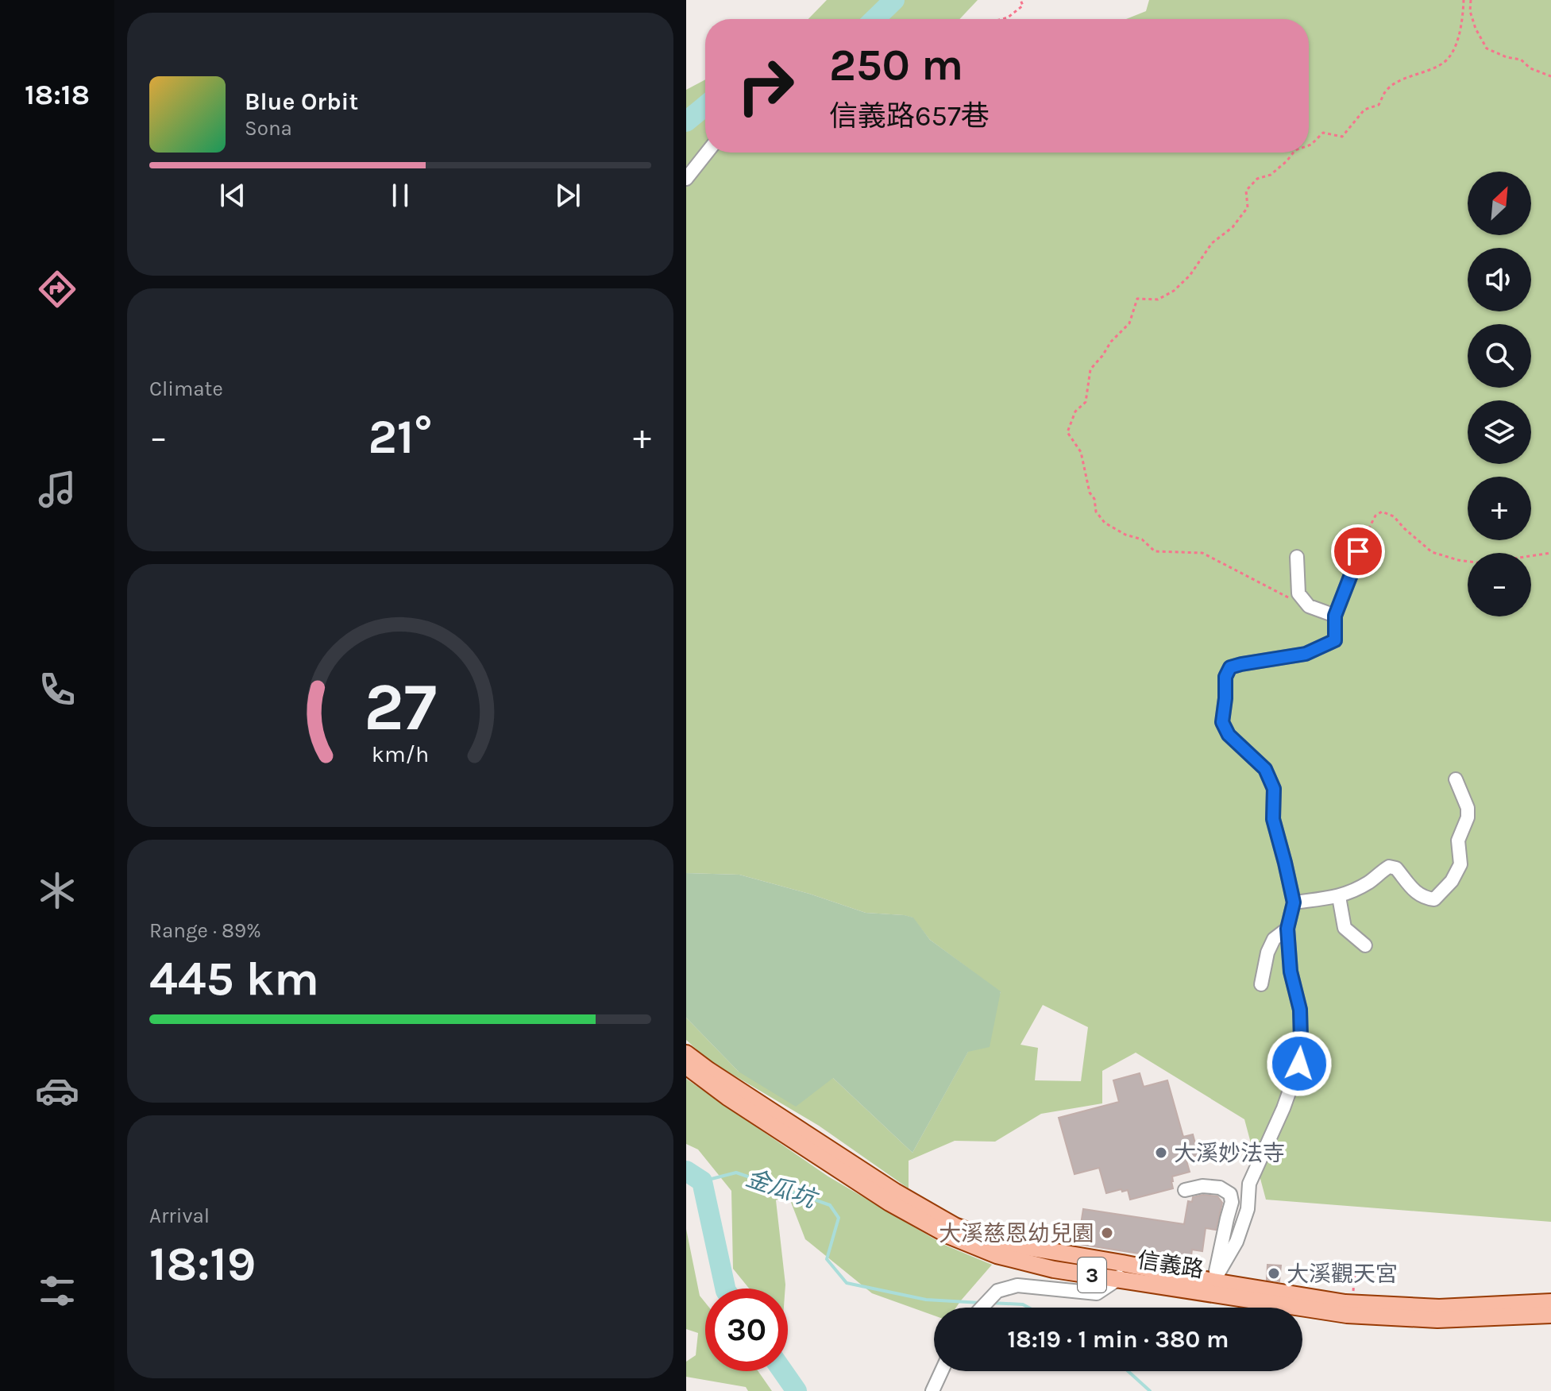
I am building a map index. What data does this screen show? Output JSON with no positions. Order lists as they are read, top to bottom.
{
  "streets": {
    "main road": ["信義路", "3"]
  },
  "water": ["金瓜坑"],
  "places": ["大溪妙法寺", "大溪慈恩幼兒園", "大溪觀天宮"],
  "north": "top right",
  "page": {
    "tabs": "18:18",
    "turn": ["250 m", "信義路657巷"],
    "song": ["Blue Orbit", "Sona"],
    "map_buttons": ["+", "−"],
    "tile": [
      "Climate",
      ["Range · 89%", "445 km"],
      ["Arrival", "18:19"]
    ],
    "heat": ["−", "21°", "+"],
    "limit": "30",
    "trip": "18:19 · 1 min · 380 m",
    "gauge": ["27", "km/h"]
  }
}
